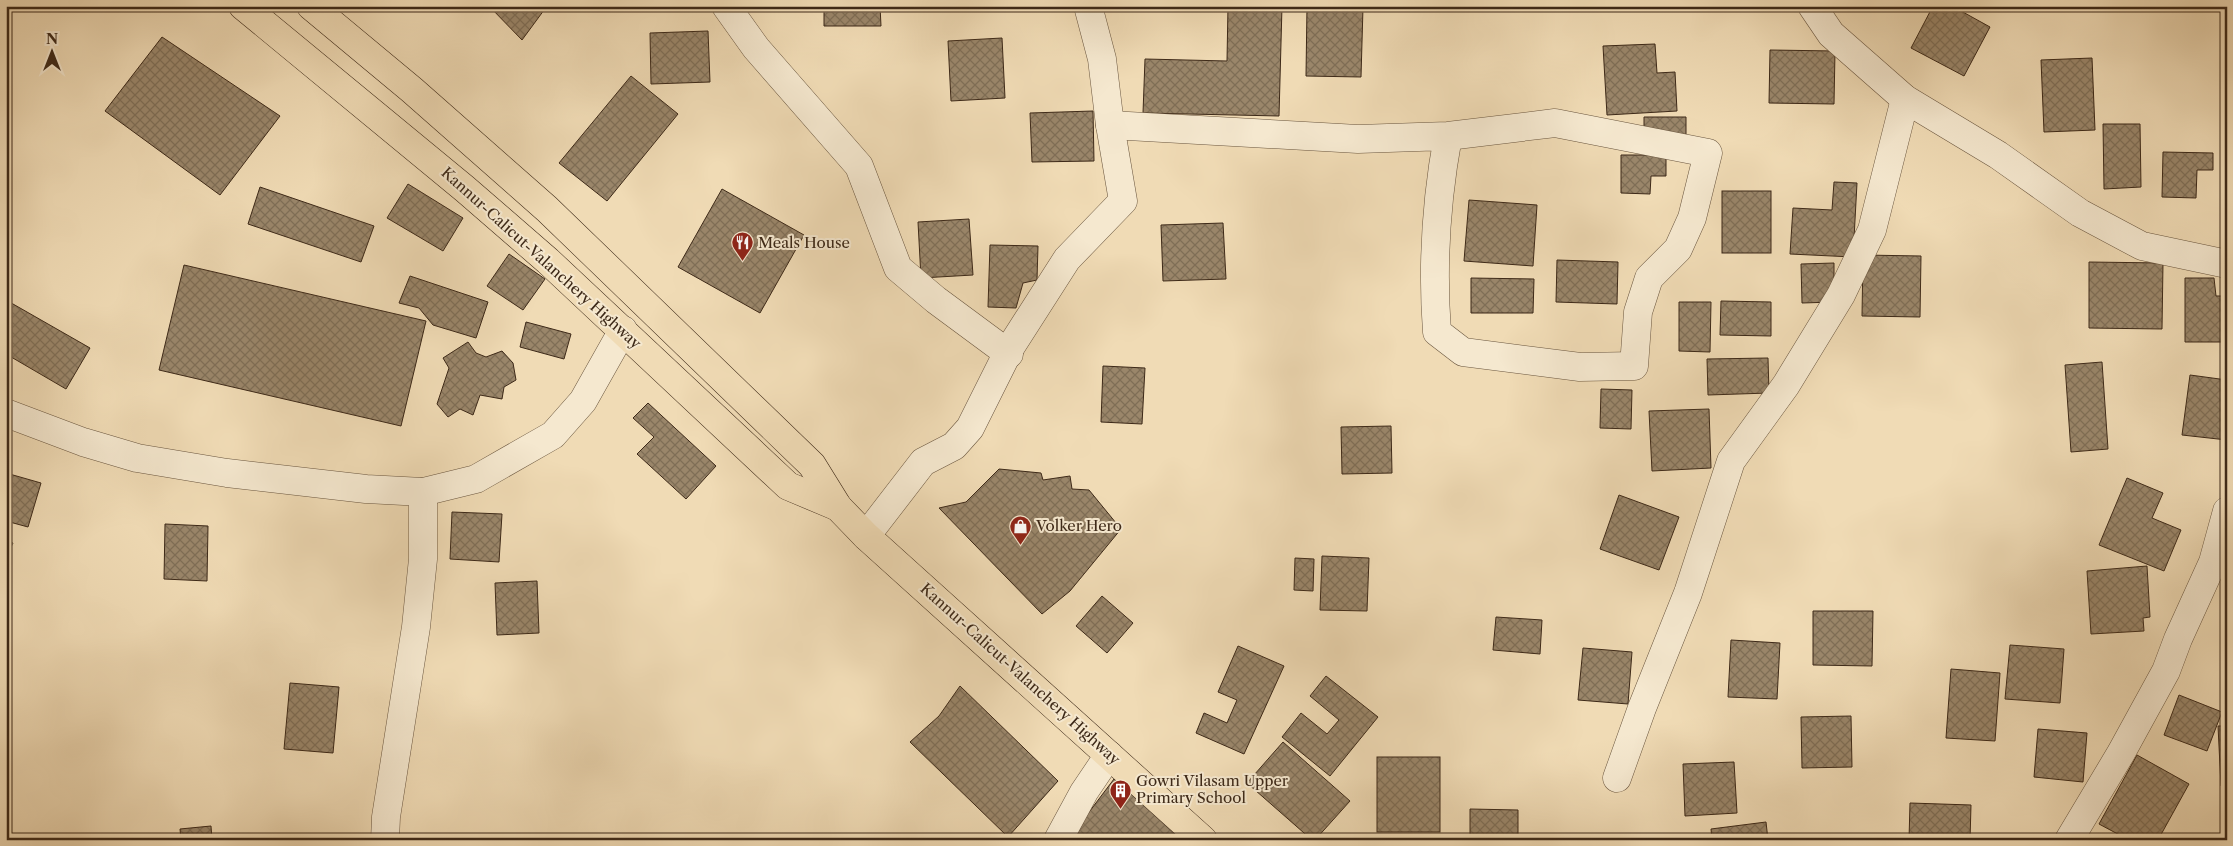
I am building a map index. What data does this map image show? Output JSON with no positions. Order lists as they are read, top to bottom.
{
  "streets": {
    "highway": ["Kannur-Calicut-Valanchery Highway"]
  },
  "places": {
    "restaurant": ["Meals House"],
    "shop": ["Volker Hero"],
    "building": ["Gowri Vilasam Upper Primary School"]
  },
  "north": "top"
}
